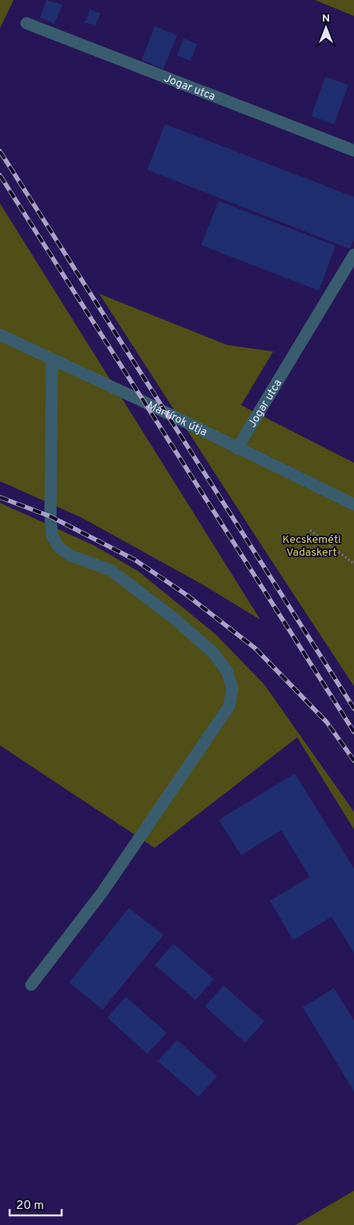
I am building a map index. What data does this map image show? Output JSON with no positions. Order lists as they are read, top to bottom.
{
  "streets": {
    "street": ["Jogar utca", "Mártírok útja"]
  },
  "crossings": [
    ["Jogar utca", "Mártírok útja"]
  ],
  "parks": ["Kecskeméti Vadaskert"],
  "scale_bar": "20 m",
  "north": "top"
}
